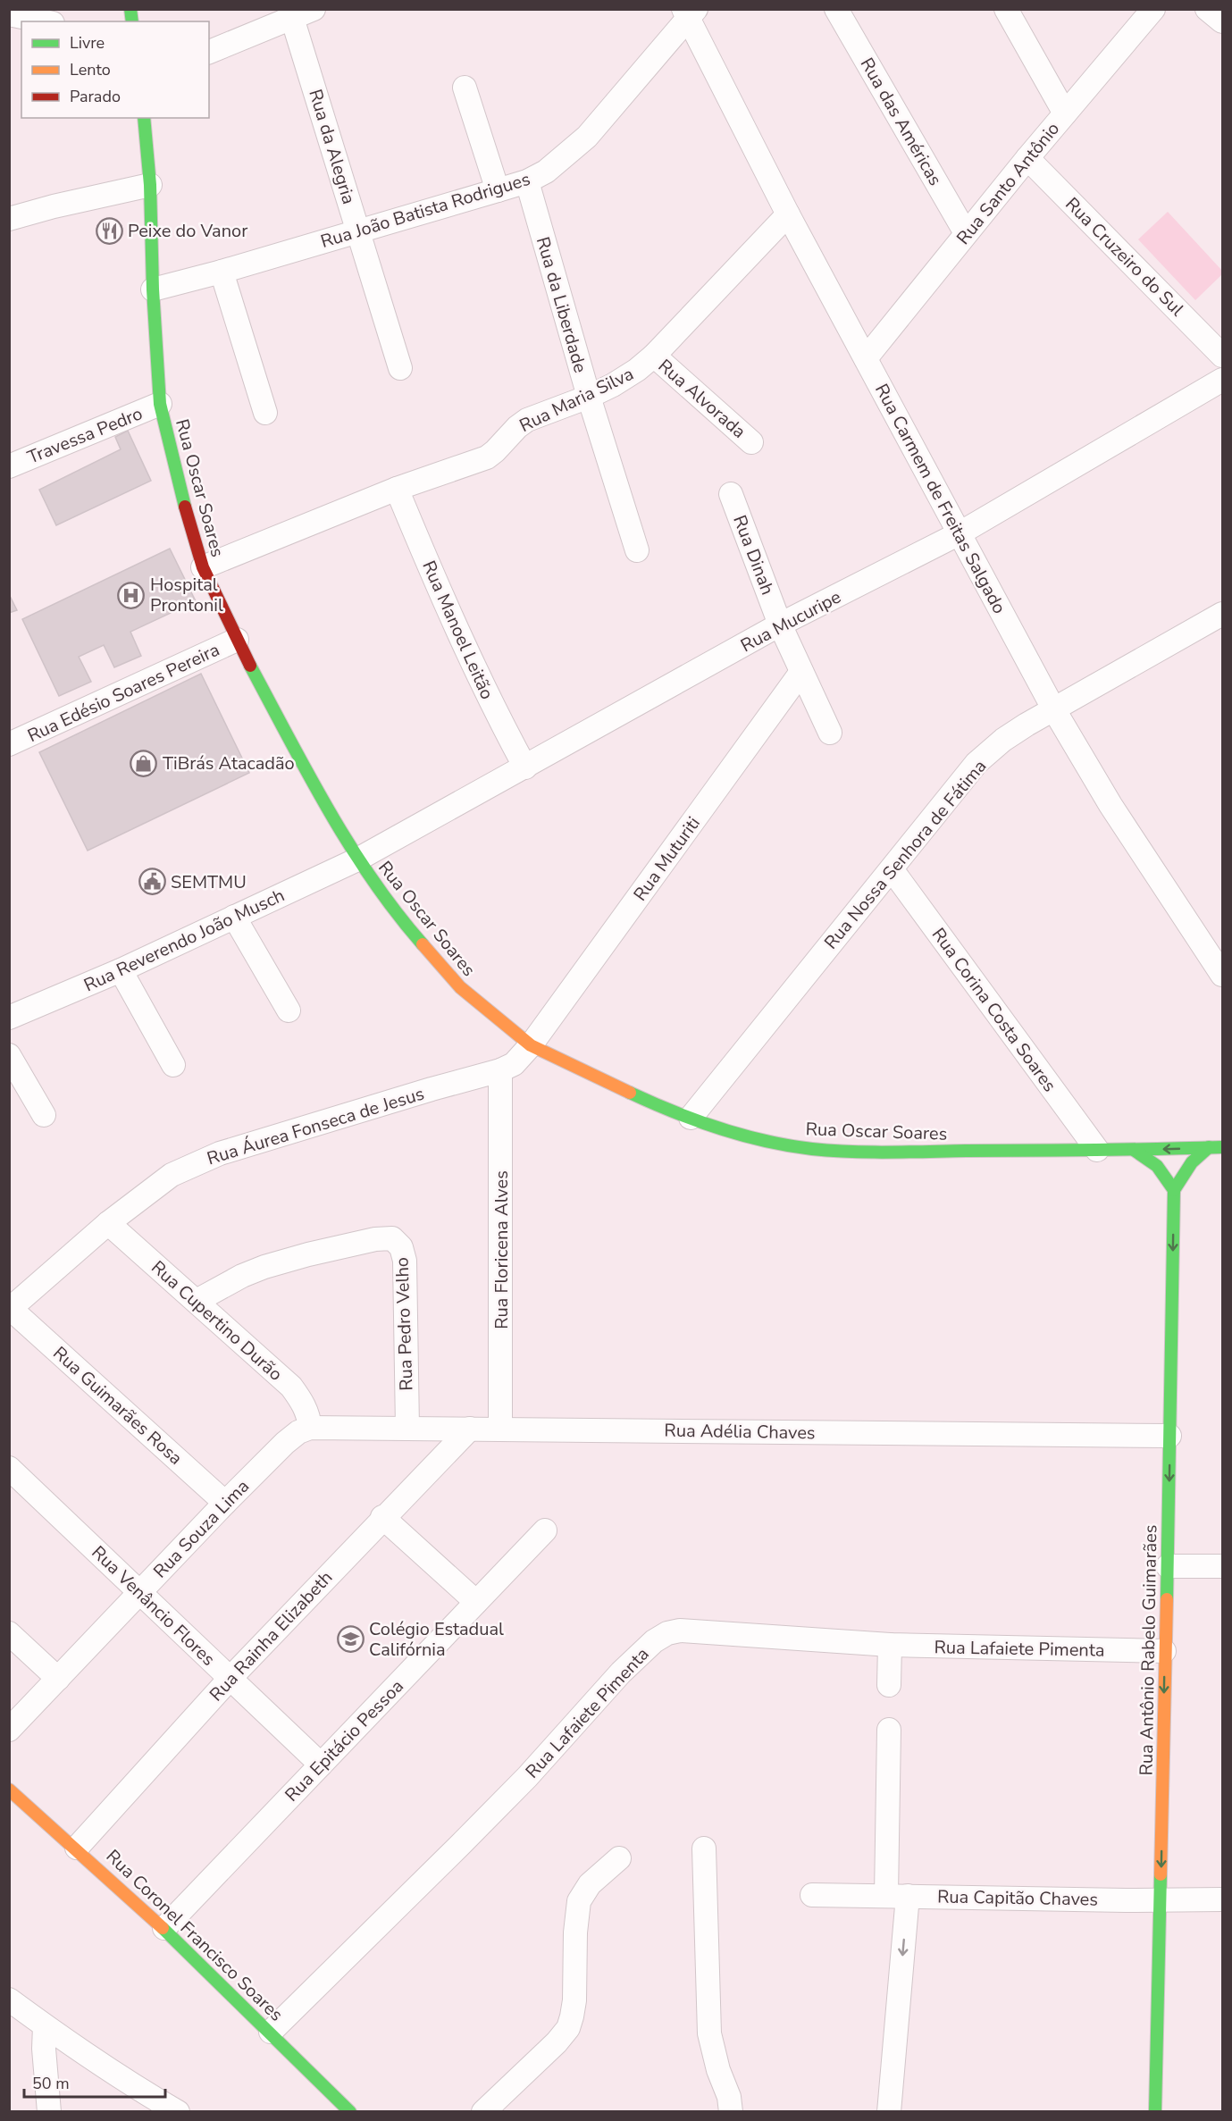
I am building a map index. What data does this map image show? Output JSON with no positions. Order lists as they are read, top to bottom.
{
  "streets": {
    "main road": ["Rua Oscar Soares", "Rua Antônio Rabelo Guimarães", "Rua Coronel Francisco Soares"],
    "street": [
      "Rua das Américas",
      "Rua da Alegria",
      "Rua Santo Antônio",
      "Rua João Batista Rodrigues",
      "Rua Cruzeiro do Sul",
      "Rua da Liberdade",
      "Rua Alvorada",
      "Rua Maria Silva",
      "Travessa Pedro",
      "Rua Carmem de Freitas Salgado",
      "Rua Dinah",
      "Rua Mucuripe",
      "Rua Manoel Leitão",
      "Rua Edésio Soares Pereira",
      "Rua Nossa Senhora de Fátima",
      "Rua Muturiti",
      "Rua Reverendo João Musch",
      "Rua Corina Costa Soares",
      "Rua Áurea Fonseca de Jesus",
      "Rua Floricena Alves",
      "Rua Cupertino Durão",
      "Rua Pedro Velho",
      "Rua Guimarães Rosa",
      "Rua Adélia Chaves",
      "Rua Souza Lima",
      "Rua Venâncio Flores",
      "Rua Rainha Elizabeth",
      "Rua Lafaiete Pimenta",
      "Rua Epitácio Pessoa",
      "Rua Capitão Chaves"
    ]
  },
  "crossings": [
    ["Rua das Américas", "Rua Santo Antônio"],
    ["Rua da Alegria", "Rua João Batista Rodrigues"],
    ["Rua Santo Antônio", "Rua Cruzeiro do Sul"],
    ["Rua Santo Antônio", "Rua Carmem de Freitas Salgado"],
    ["Rua João Batista Rodrigues", "Rua da Liberdade"],
    ["Rua João Batista Rodrigues", "Rua Oscar Soares"],
    ["Rua João Batista Rodrigues", "Rua Carmem de Freitas Salgado"],
    ["Rua da Liberdade", "Rua Maria Silva"],
    ["Rua Alvorada", "Rua Maria Silva"],
    ["Rua Maria Silva", "Rua Oscar Soares"],
    ["Rua Maria Silva", "Rua Carmem de Freitas Salgado"],
    ["Rua Maria Silva", "Rua Manoel Leitão"],
    ["Travessa Pedro", "Rua Oscar Soares"],
    ["Rua Oscar Soares", "Rua Mucuripe"],
    ["Rua Oscar Soares", "Rua Edésio Soares Pereira"],
    ["Rua Oscar Soares", "Rua Nossa Senhora de Fátima"],
    ["Rua Oscar Soares", "Rua Muturiti"],
    ["Rua Oscar Soares", "Rua Reverendo João Musch"],
    ["Rua Oscar Soares", "Rua Corina Costa Soares"],
    ["Rua Oscar Soares", "Rua Áurea Fonseca de Jesus"],
    ["Rua Carmem de Freitas Salgado", "Rua Mucuripe"],
    ["Rua Carmem de Freitas Salgado", "Rua Nossa Senhora de Fátima"],
    ["Rua Dinah", "Rua Mucuripe"],
    ["Rua Dinah", "Rua Muturiti"],
    ["Rua Mucuripe", "Rua Manoel Leitão"],
    ["Rua Mucuripe", "Rua Reverendo João Musch"],
    ["Rua Nossa Senhora de Fátima", "Rua Corina Costa Soares"],
    ["Rua Muturiti", "Rua Áurea Fonseca de Jesus"],
    ["Rua Áurea Fonseca de Jesus", "Rua Floricena Alves"],
    ["Rua Áurea Fonseca de Jesus", "Rua Cupertino Durão"],
    ["Rua Áurea Fonseca de Jesus", "Rua Guimarães Rosa"],
    ["Rua Floricena Alves", "Rua Adélia Chaves"],
    ["Rua Cupertino Durão", "Rua Pedro Velho"],
    ["Rua Cupertino Durão", "Rua Adélia Chaves"],
    ["Rua Cupertino Durão", "Rua Souza Lima"],
    ["Rua Pedro Velho", "Rua Adélia Chaves"],
    ["Rua Guimarães Rosa", "Rua Souza Lima"],
    ["Rua Adélia Chaves", "Rua Souza Lima"],
    ["Rua Adélia Chaves", "Rua Rainha Elizabeth"],
    ["Rua Adélia Chaves", "Rua Antônio Rabelo Guimarães"],
    ["Rua Souza Lima", "Rua Venâncio Flores"],
    ["Rua Venâncio Flores", "Rua Rainha Elizabeth"],
    ["Rua Venâncio Flores", "Rua Epitácio Pessoa"],
    ["Rua Rainha Elizabeth", "Rua Coronel Francisco Soares"],
    ["Rua Lafaiete Pimenta", "Rua Antônio Rabelo Guimarães"],
    ["Rua Lafaiete Pimenta", "Rua Coronel Francisco Soares"],
    ["Rua Antônio Rabelo Guimarães", "Rua Capitão Chaves"],
    ["Rua Epitácio Pessoa", "Rua Coronel Francisco Soares"]
  ],
  "one_way": ["Rua Antônio Rabelo Guimarães"],
  "places": {
    "restaurant": ["Peixe do Vanor"],
    "hospital": ["Hospital Prontonil"],
    "shop": ["TiBrás Atacadão"],
    "public building": ["SEMTMU"],
    "school or university": ["Colégio Estadual Califórnia"]
  },
  "legend": ["Livre", "Lento", "Parado"],
  "scale_bar": "50 m"
}
